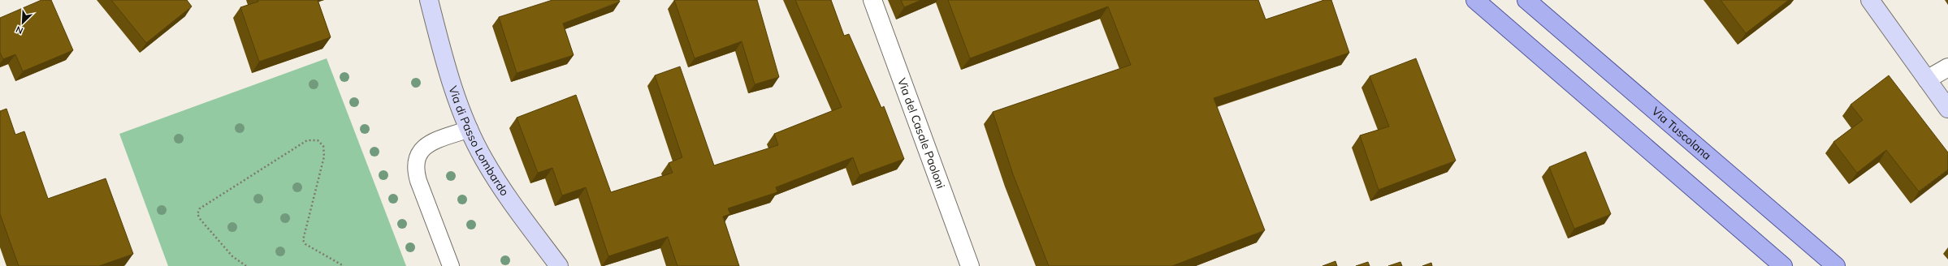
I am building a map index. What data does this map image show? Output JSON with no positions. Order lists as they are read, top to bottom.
{
  "streets": {
    "main road": ["Via Tuscolana"],
    "street": ["Via del Casale Paoloni", "Via di Passo Lombardo"]
  },
  "north": "bottom left"
}
